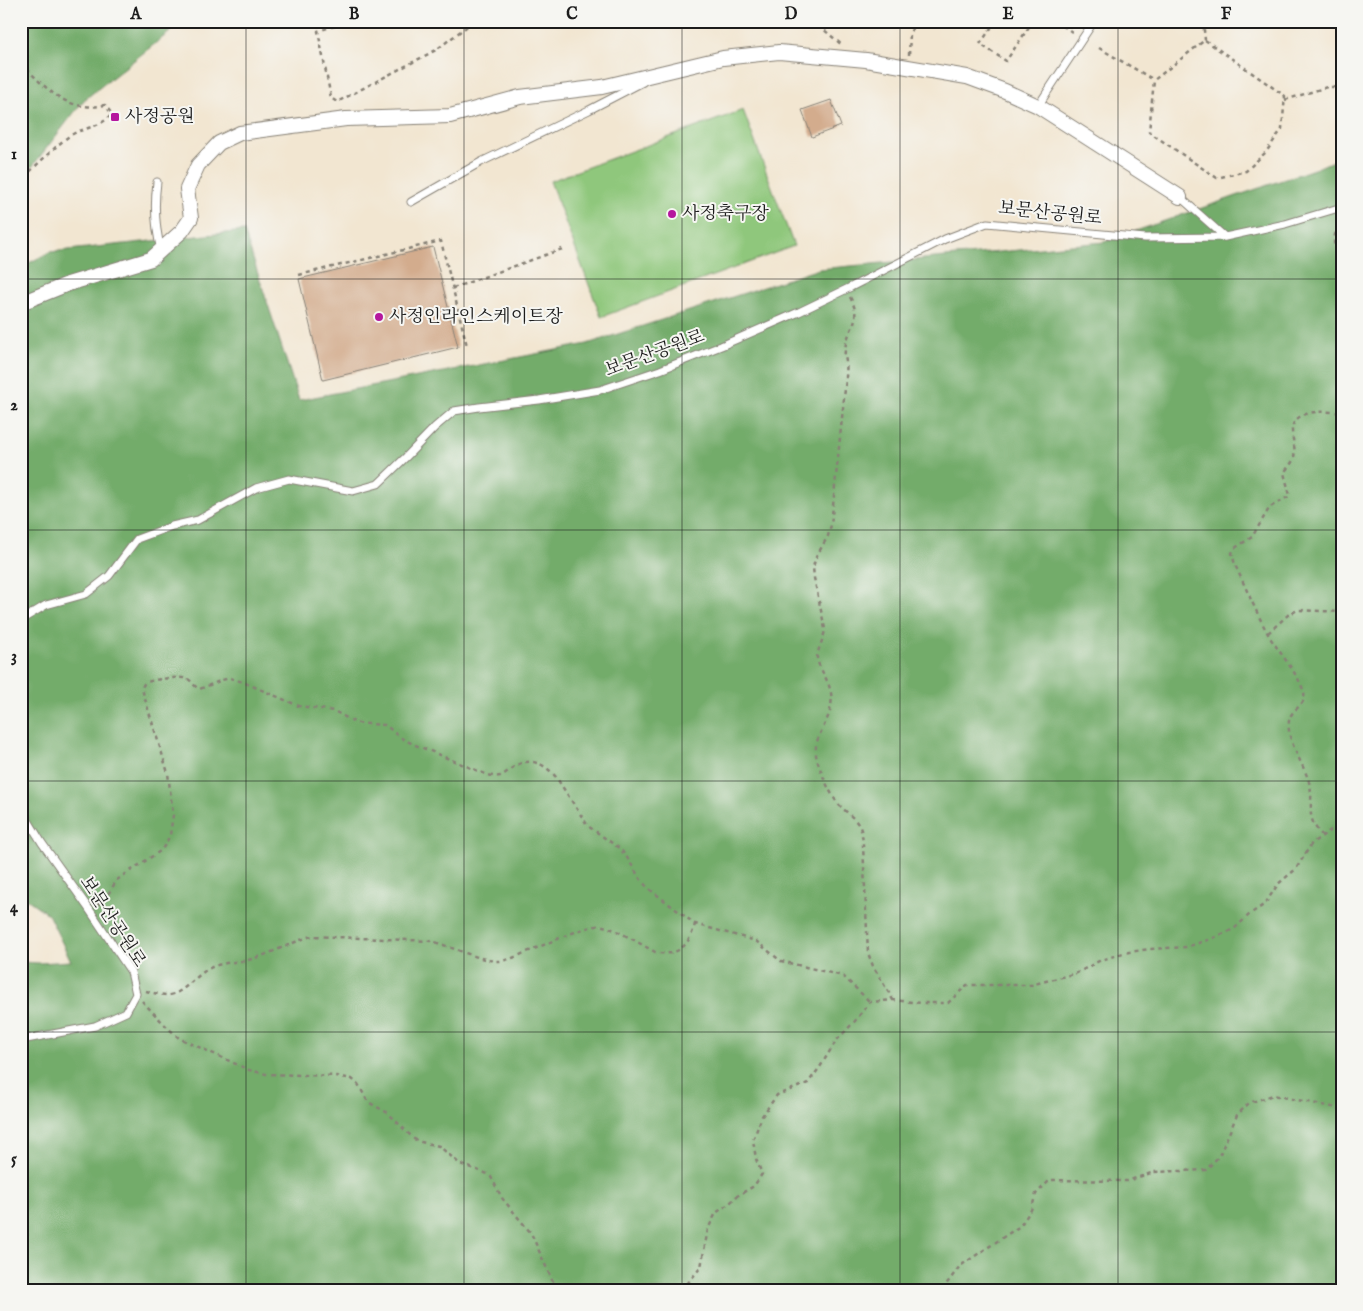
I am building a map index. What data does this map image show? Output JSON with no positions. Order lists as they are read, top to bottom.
{
  "streets": {
    "lane": ["보문산공원로"]
  },
  "places": {
    "transit": ["사정공원"],
    "other": ["사정축구장", "사정인라인스케이트장"]
  },
  "grid": {
    "columns": [
      "A",
      "B",
      "C",
      "D",
      "E",
      "F"
    ],
    "rows": [
      "1",
      "2",
      "3",
      "4",
      "5"
    ]
  }
}
